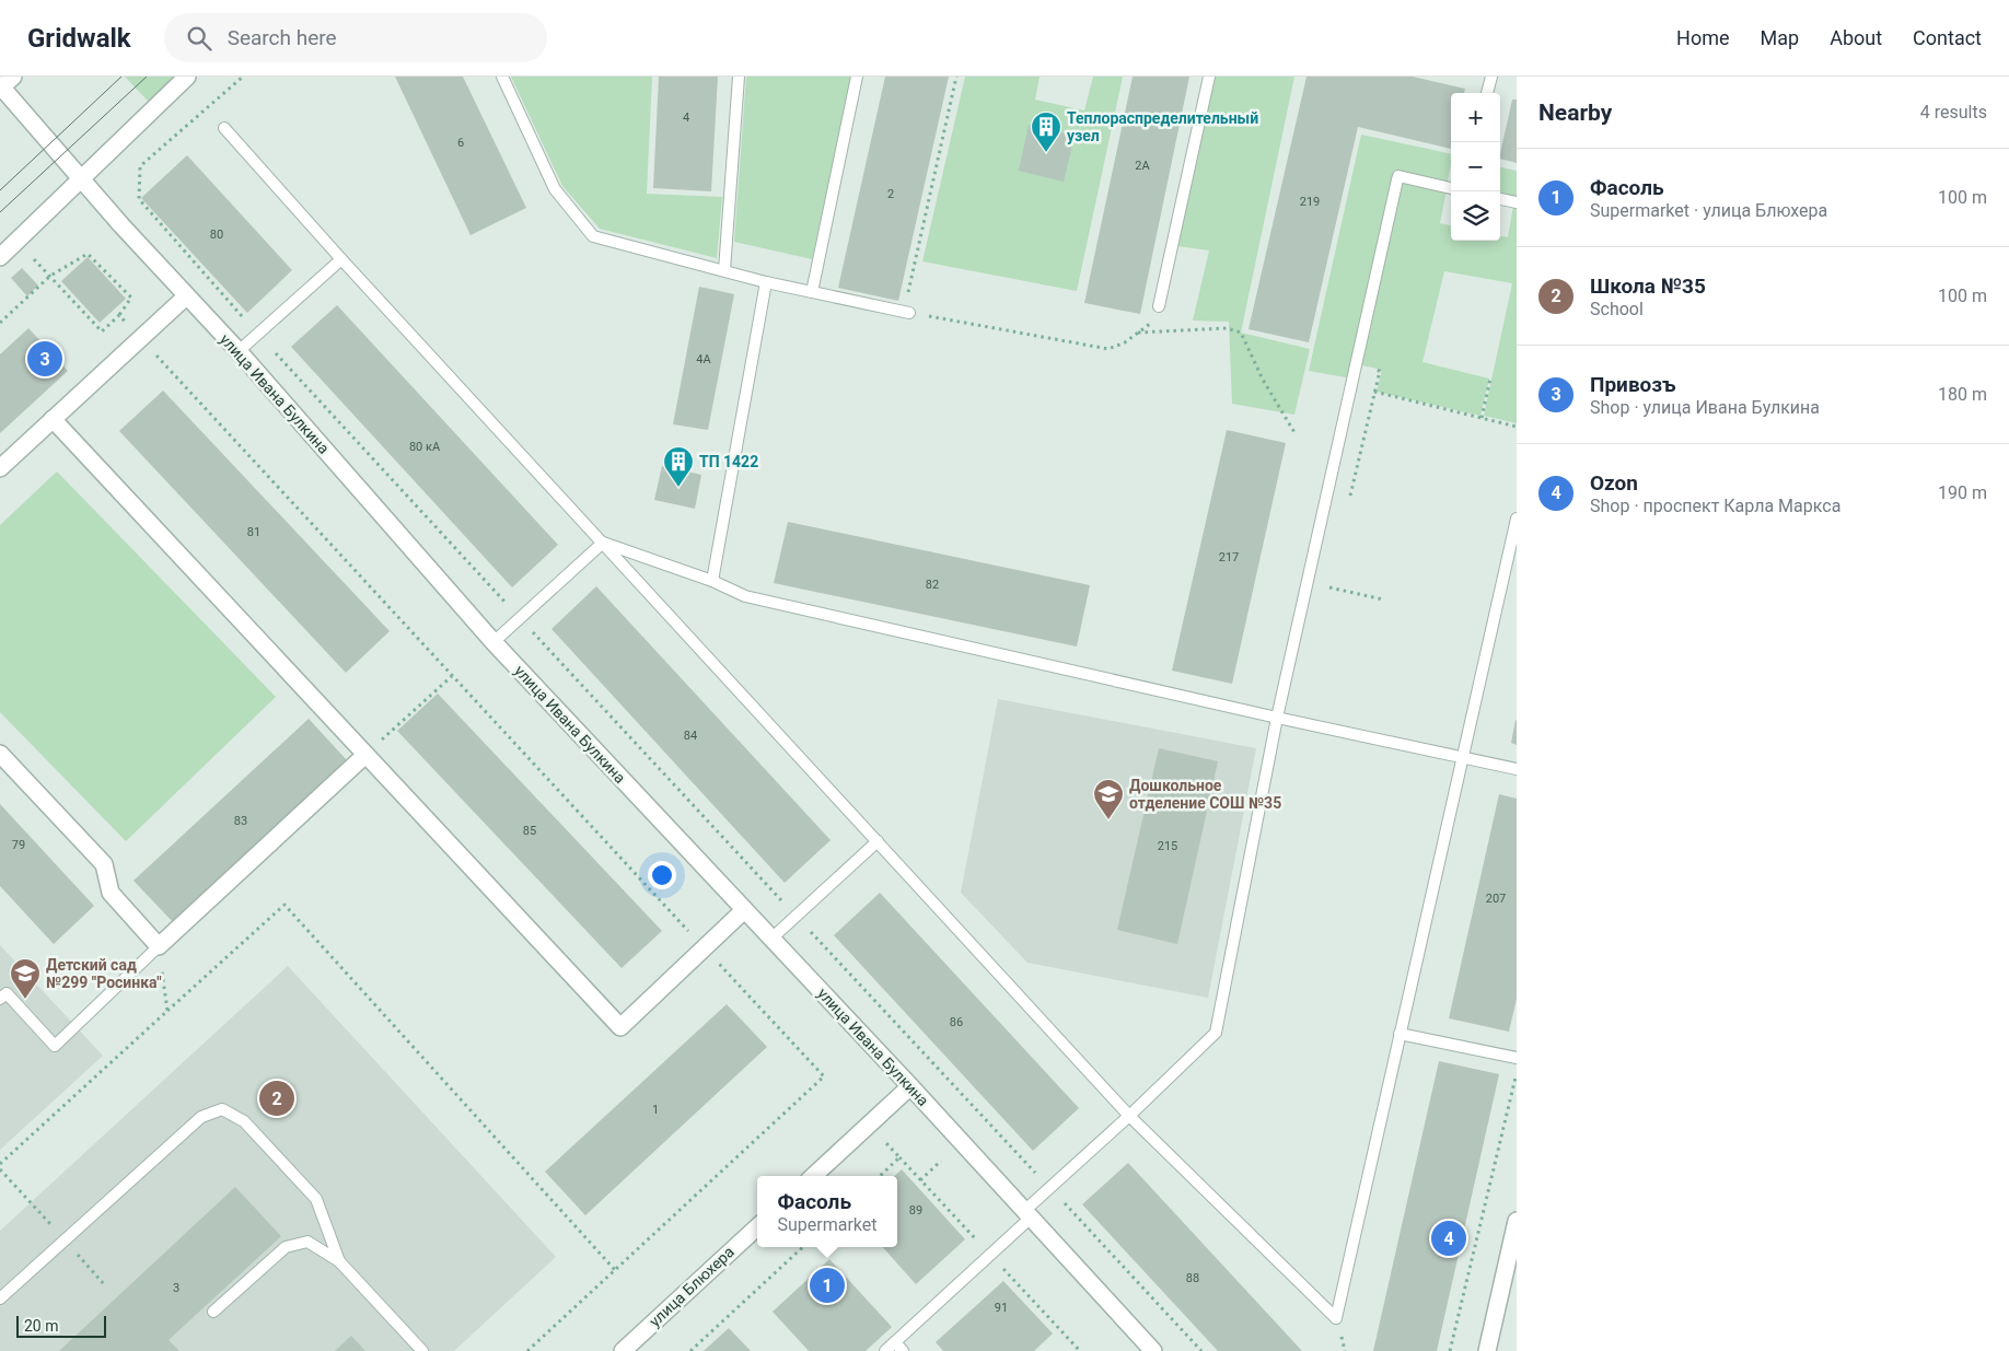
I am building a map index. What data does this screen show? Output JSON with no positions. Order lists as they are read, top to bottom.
{
  "streets": {
    "street": ["улица Ивана Булкина", "улица Блюхера"]
  },
  "places": {
    "building": ["Теплораспределительный узел", "ТП 1422"],
    "school or university": ["Дошкольное отделение СОШ №35", "Детский сад №299 \"Росинка\""]
  },
  "house_numbers": [
    "4",
    "6",
    "2А",
    "2",
    "219",
    "80",
    "4А",
    "80 кА",
    "81",
    "217",
    "82",
    "84",
    "83",
    "85",
    "79",
    "215",
    "207",
    "86",
    "1",
    "89",
    "88",
    "3",
    "91"
  ],
  "scale_bar": "20 m",
  "page": {
    "header": "Gridwalk",
    "search": "Search here",
    "nav": [
      "Home",
      "Map",
      "About",
      "Contact"
    ],
    "heading": ["Nearby", "4 results"],
    "map_buttons": ["+", "−"],
    "list": [
      {
        "mark": "1",
        "name": "Фасоль",
        "note": "Supermarket · улица Блюхера",
        "value": "100 m"
      },
      {
        "mark": "2",
        "name": "Школа №35",
        "note": "School",
        "value": "100 m"
      },
      {
        "mark": "3",
        "name": "Привозъ",
        "note": "Shop · улица Ивана Булкина",
        "value": "180 m"
      },
      {
        "mark": "4",
        "name": "Ozon",
        "note": "Shop · проспект Карла Маркса",
        "value": "190 m"
      }
    ],
    "pins": [
      "3",
      "2",
      "4",
      "1"
    ],
    "popup": ["Фасоль", "Supermarket"],
    "scale": "20 m"
  }
}
